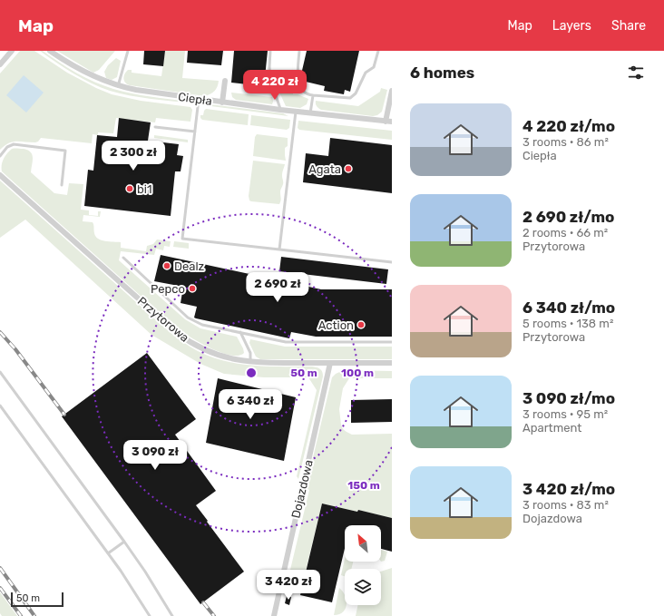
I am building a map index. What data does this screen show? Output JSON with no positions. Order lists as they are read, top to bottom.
{
  "streets": {
    "street": ["Ciepła", "Przytorowa", "Dojazdowa"]
  },
  "crossings": [
    ["Przytorowa", "Dojazdowa"]
  ],
  "places": [
    "Agata",
    "bi1",
    "Dealz",
    "Pepco",
    "Action"
  ],
  "scale_bar": "50 m",
  "north": "top left",
  "page": {
    "header": "Map",
    "nav": ["Map", "Layers", "Share"],
    "heading": "6 homes",
    "price": [
      "4 220 zł",
      "2 300 zł",
      "2 690 zł",
      "6 340 zł",
      "3 090 zł",
      "3 420 zł"
    ],
    "list": [
      {
        "name": "4 220 zł/mo",
        "note": "3 rooms · 86 m² · Ciepła"
      },
      {
        "name": "2 690 zł/mo",
        "note": "2 rooms · 66 m² · Przytorowa"
      },
      {
        "name": "6 340 zł/mo",
        "note": "5 rooms · 138 m² · Przytorowa"
      },
      {
        "name": "3 090 zł/mo",
        "note": "3 rooms · 95 m² · Apartment"
      },
      {
        "name": "3 420 zł/mo",
        "note": "3 rooms · 83 m² · Dojazdowa"
      }
    ],
    "scale": "50 m"
  },
  "rings": ["50 m", "100 m", "150 m"]
}
